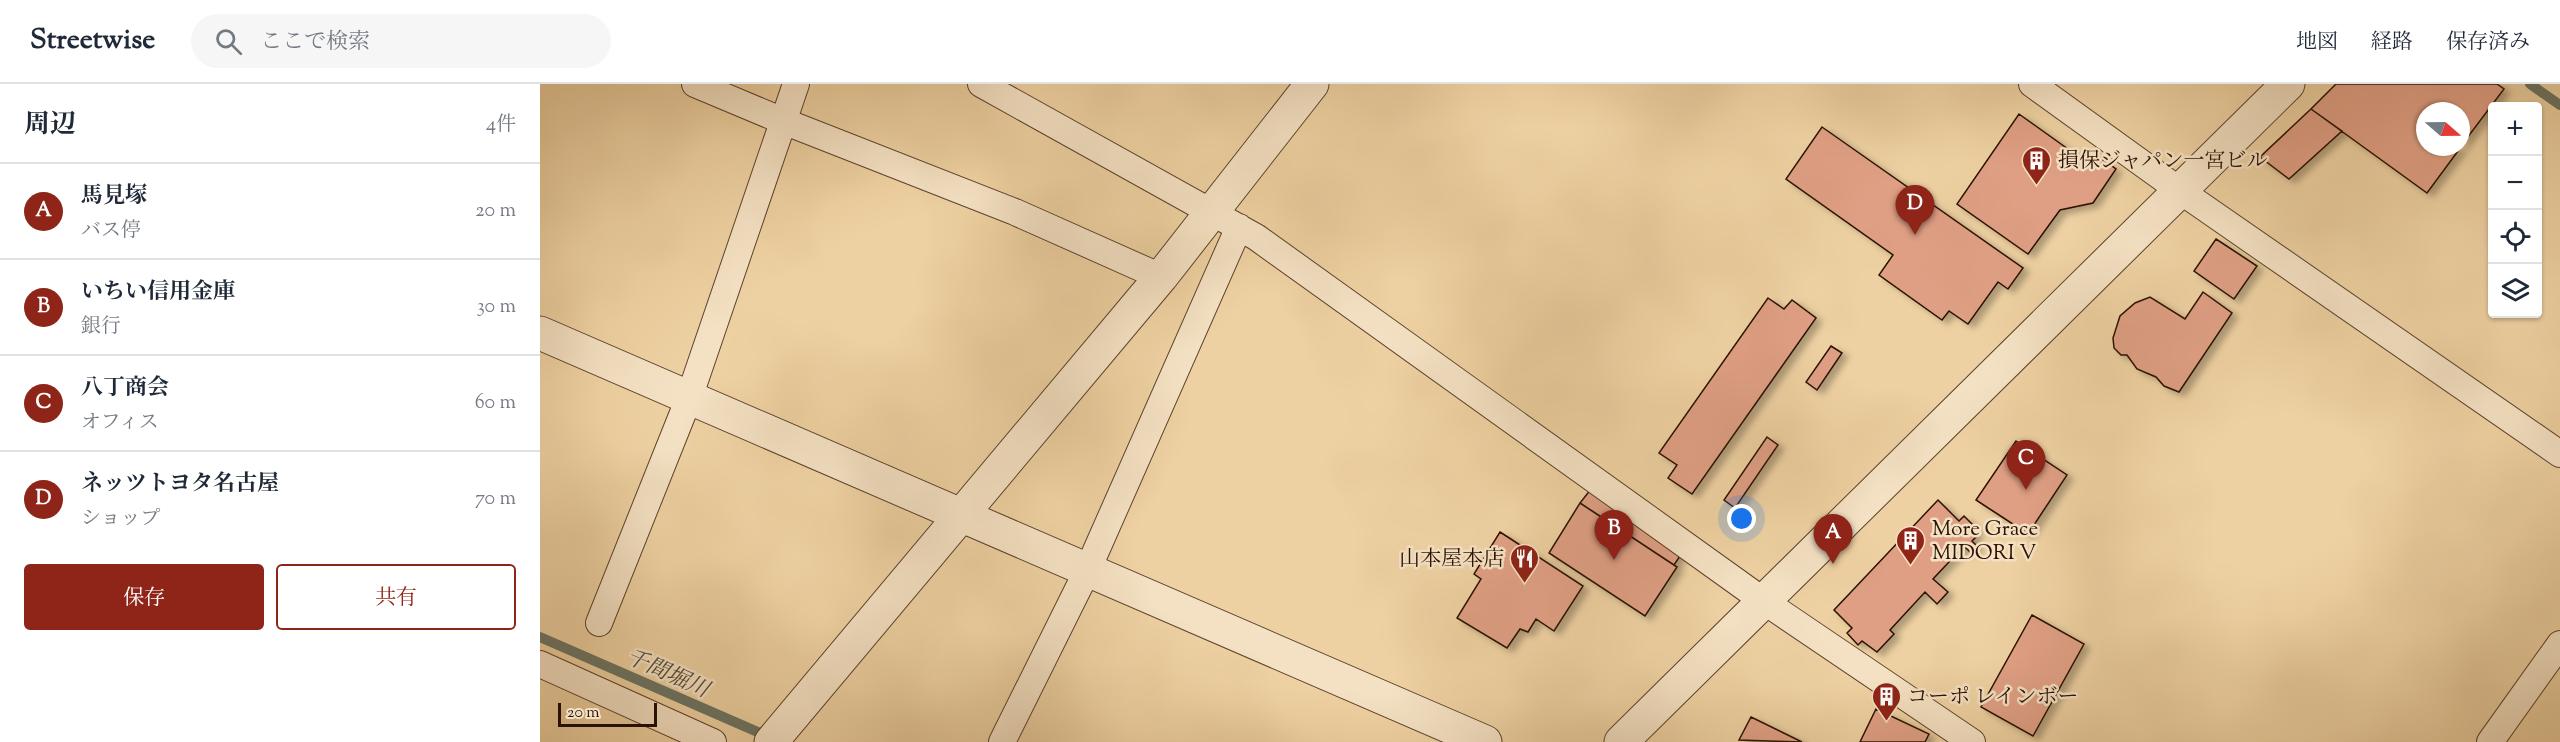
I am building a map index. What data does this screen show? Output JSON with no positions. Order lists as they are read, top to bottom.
{
  "water": ["千間堀川"],
  "places": {
    "building": ["損保ジャパン一宮ビル", "More Grace MIDORI V", "コーポ レインボー"],
    "restaurant": ["山本屋本店"]
  },
  "scale_bar": "20 m",
  "north": "right",
  "page": {
    "header": "Streetwise",
    "search": "ここで検索",
    "nav": ["地図", "経路", "保存済み"],
    "heading": ["周辺", "4件"],
    "map_buttons": ["+", "−"],
    "list": [
      {
        "mark": "A",
        "name": "馬見塚",
        "note": "バス停",
        "value": "20 m"
      },
      {
        "mark": "B",
        "name": "いちい信用金庫",
        "note": "銀行",
        "value": "30 m"
      },
      {
        "mark": "C",
        "name": "八丁商会",
        "note": "オフィス",
        "value": "60 m"
      },
      {
        "mark": "D",
        "name": "ネッツトヨタ名古屋",
        "note": "ショップ",
        "value": "70 m"
      }
    ],
    "pins": [
      "D",
      "C",
      "B",
      "A"
    ],
    "buttons": ["保存", "共有"],
    "scale": "20 m"
  }
}
